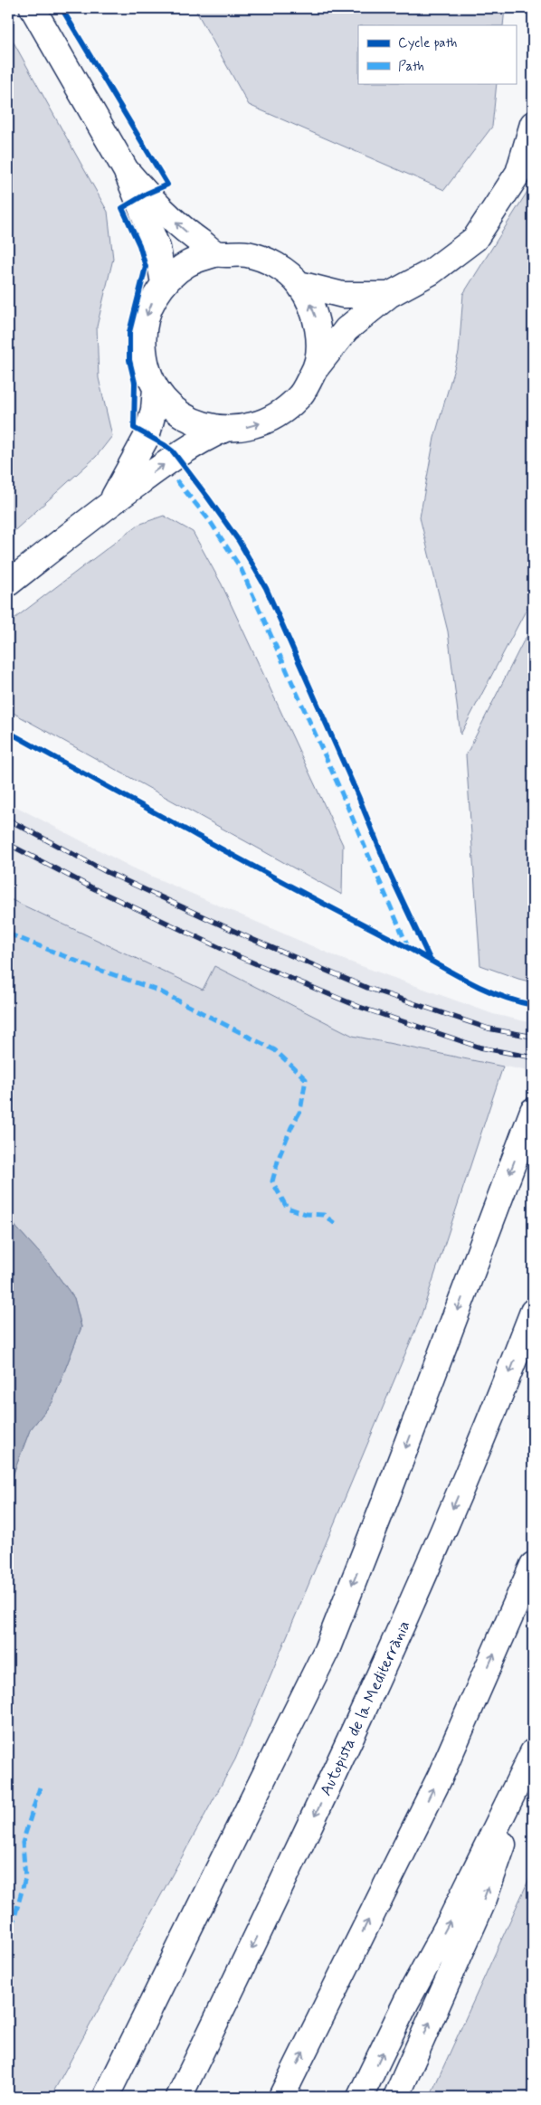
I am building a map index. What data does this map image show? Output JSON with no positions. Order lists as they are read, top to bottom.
{
  "streets": {
    "main road": ["Autopista de la Mediterrània"]
  },
  "legend": ["Cycle path", "Path"]
}
